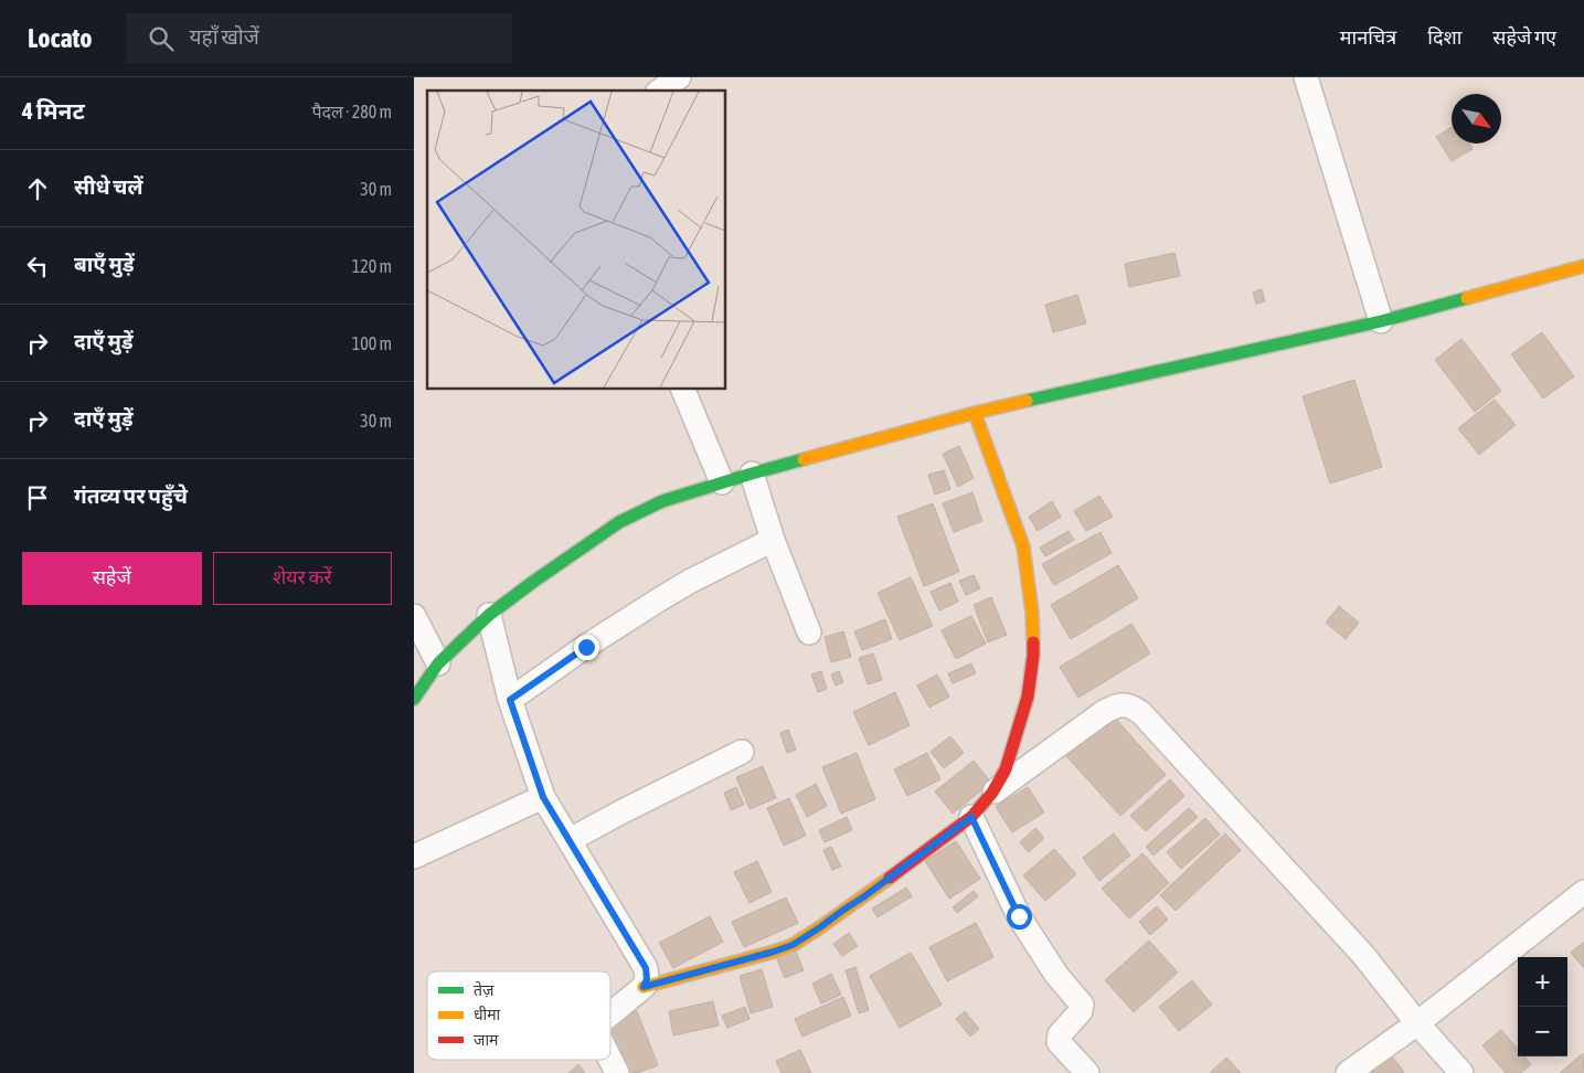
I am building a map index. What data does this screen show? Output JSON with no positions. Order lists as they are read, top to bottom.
{
  "legend": ["तेज़", "धीमा", "जाम"],
  "north": "bottom right",
  "page": {
    "header": "Locato",
    "search": "यहाँ खोजें",
    "nav": ["मानचित्र", "दिशा", "सहेजे गए"],
    "heading": ["4 मिनट", "पैदल · 280 m"],
    "list": [
      ["सीधे चलें", "30 m"],
      ["बाएँ मुड़ें", "120 m"],
      ["दाएँ मुड़ें", "100 m"],
      ["दाएँ मुड़ें", "30 m"],
      "गंतव्य पर पहुँचे"
    ],
    "buttons": ["सहेजें", "शेयर करें"],
    "map_buttons": ["+", "−"]
  }
}
